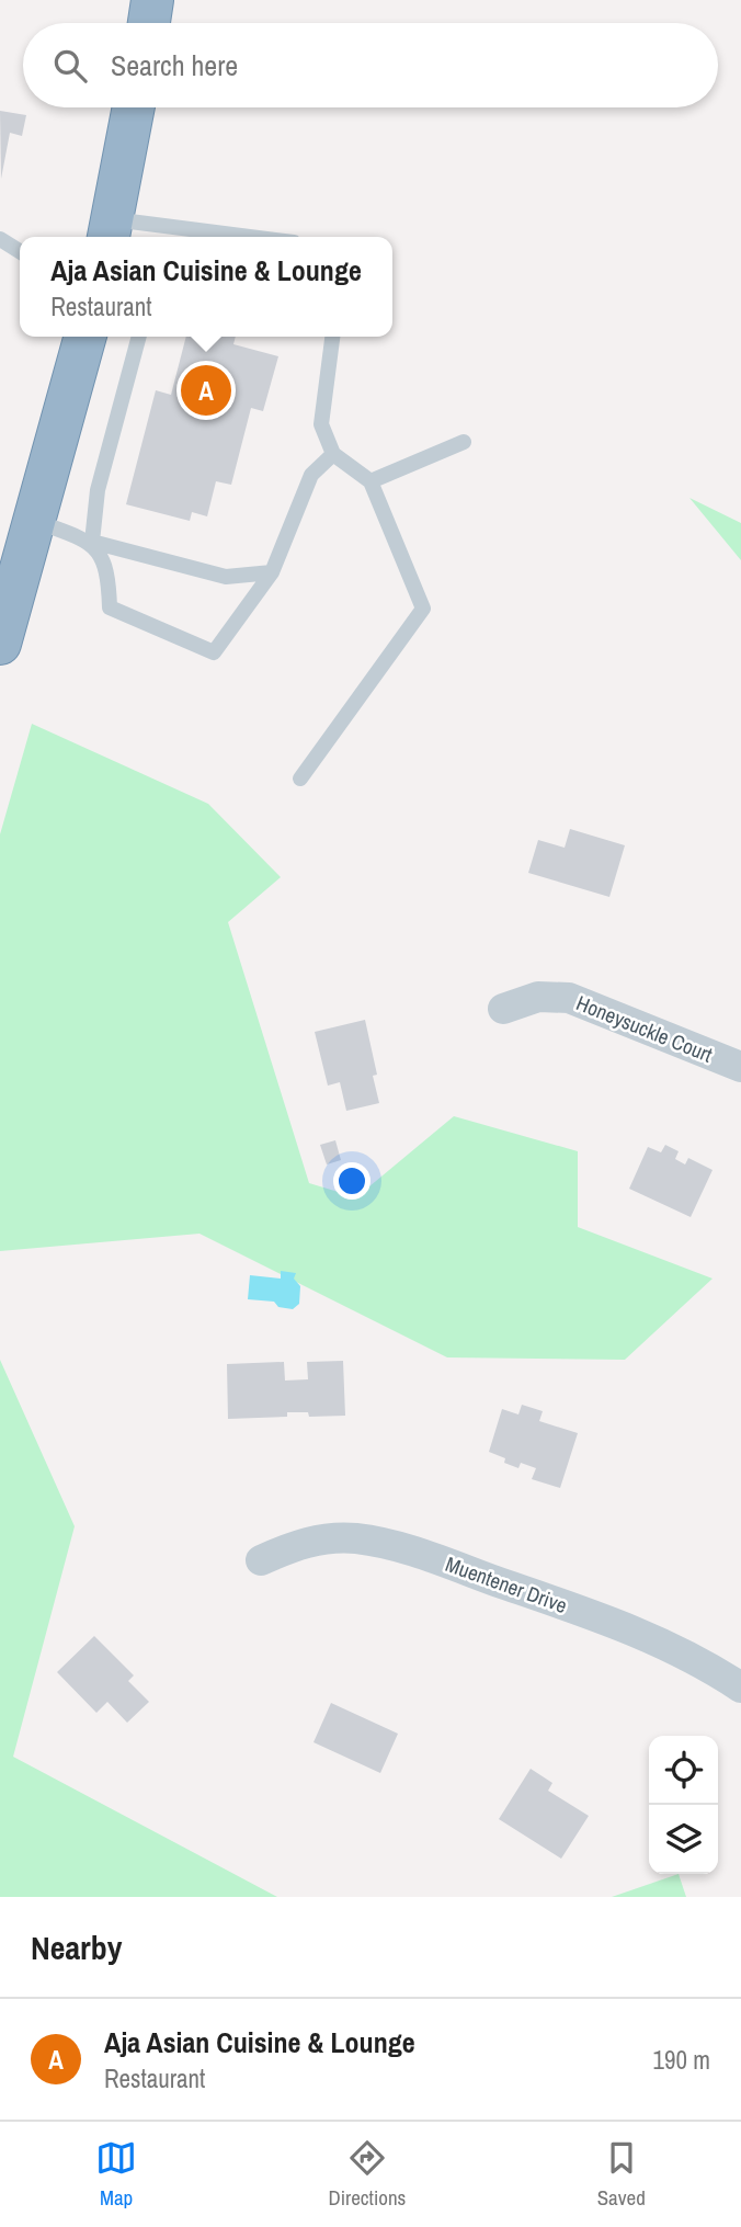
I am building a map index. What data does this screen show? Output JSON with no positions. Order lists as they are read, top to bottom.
{
  "streets": {
    "street": ["Honeysuckle Court", "Muentener Drive"]
  },
  "page": {
    "search": "Search here",
    "popup": ["Aja Asian Cuisine & Lounge", "Restaurant"],
    "pins": "A",
    "heading": "Nearby",
    "list": [
      {
        "mark": "A",
        "name": "Aja Asian Cuisine & Lounge",
        "note": "Restaurant",
        "value": "190 m"
      }
    ],
    "nav": ["Map", "Directions", "Saved"]
  }
}
